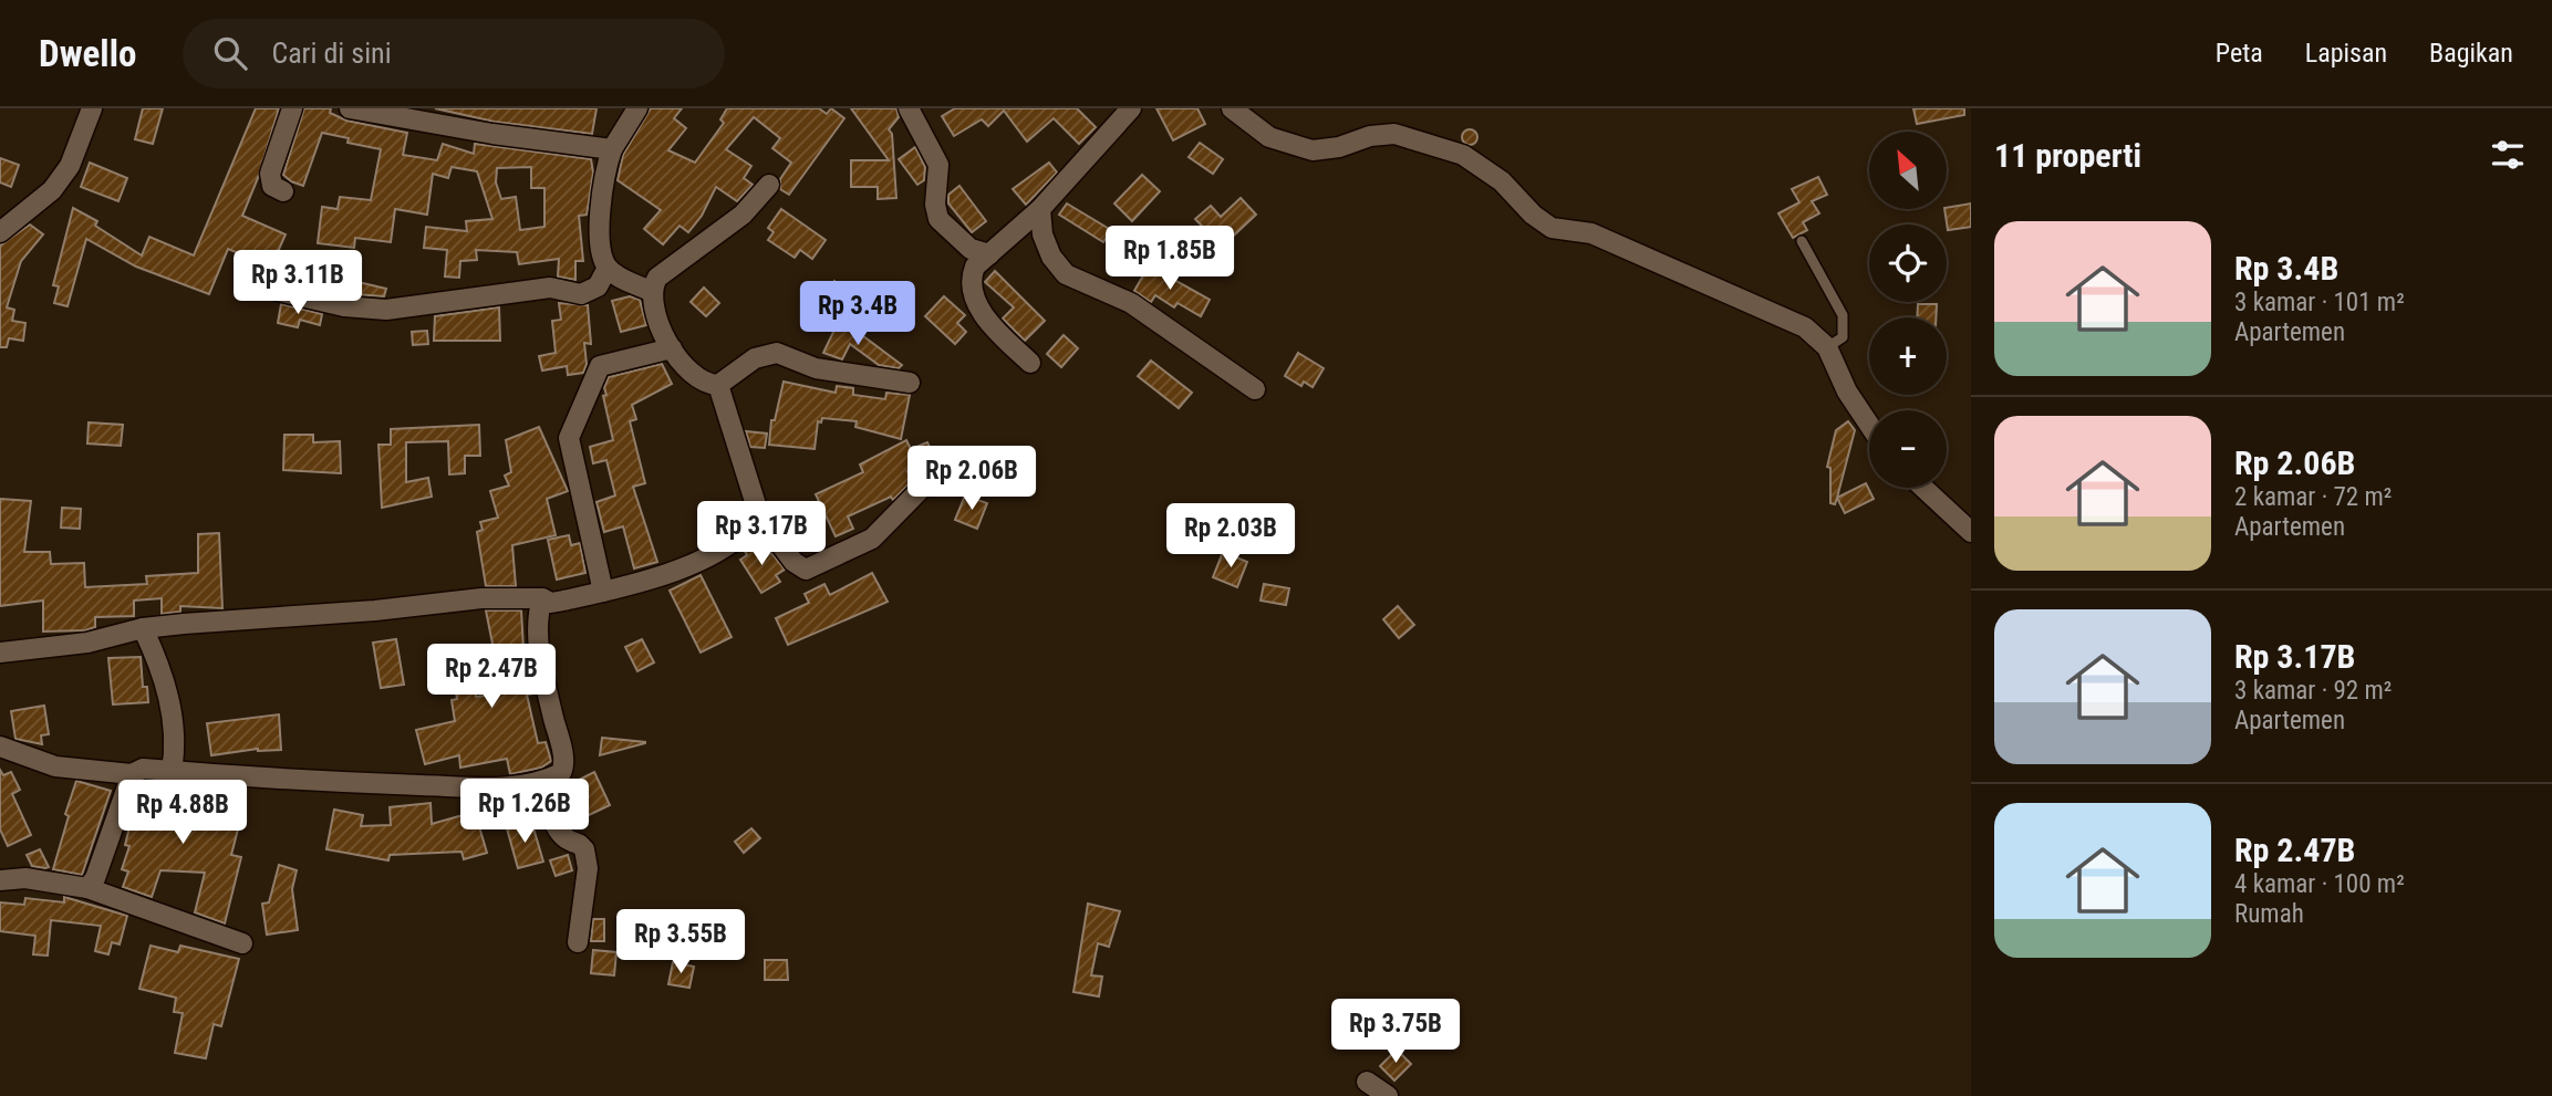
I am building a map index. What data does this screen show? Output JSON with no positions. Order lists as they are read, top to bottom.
{
  "north": "top left",
  "page": {
    "header": "Dwello",
    "search": "Cari di sini",
    "nav": ["Peta", "Lapisan", "Bagikan"],
    "heading": "11 properti",
    "map_buttons": ["+", "−"],
    "list": [
      {
        "name": "Rp 3.4B",
        "note": "3 kamar · 101 m² · Apartemen"
      },
      {
        "name": "Rp 2.06B",
        "note": "2 kamar · 72 m² · Apartemen"
      },
      {
        "name": "Rp 3.17B",
        "note": "3 kamar · 92 m² · Apartemen"
      },
      {
        "name": "Rp 2.47B",
        "note": "4 kamar · 100 m² · Rumah"
      }
    ],
    "price": [
      "Rp 1.85B",
      "Rp 3.11B",
      "Rp 3.4B",
      "Rp 2.06B",
      "Rp 3.17B",
      "Rp 2.03B",
      "Rp 2.47B",
      "Rp 1.26B",
      "Rp 4.88B",
      "Rp 3.55B",
      "Rp 3.75B"
    ]
  }
}
